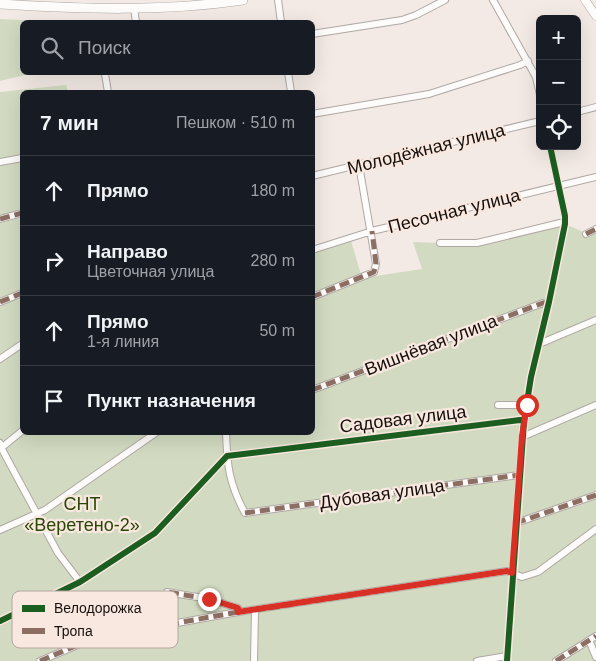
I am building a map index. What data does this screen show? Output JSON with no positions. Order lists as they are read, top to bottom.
{
  "streets": {
    "street": [
      "Молодёжная улица",
      "Песочная улица",
      "Вишнёвая улица",
      "Садовая улица",
      "Дубовая улица"
    ]
  },
  "crossings": [
    ["Садовая улица", "Дубовая улица"]
  ],
  "parks": ["СНТ «Веретено-2»"],
  "legend": ["Велодорожка", "Тропа"],
  "page": {
    "map_buttons": ["+", "−"],
    "search": "Поиск",
    "heading": ["7 мин", "Пешком · 510 m"],
    "list": [
      ["Прямо", "180 m"],
      ["Направо", "Цветочная улица", "280 m"],
      ["Прямо", "1-я линия", "50 m"],
      "Пункт назначения"
    ]
  }
}
